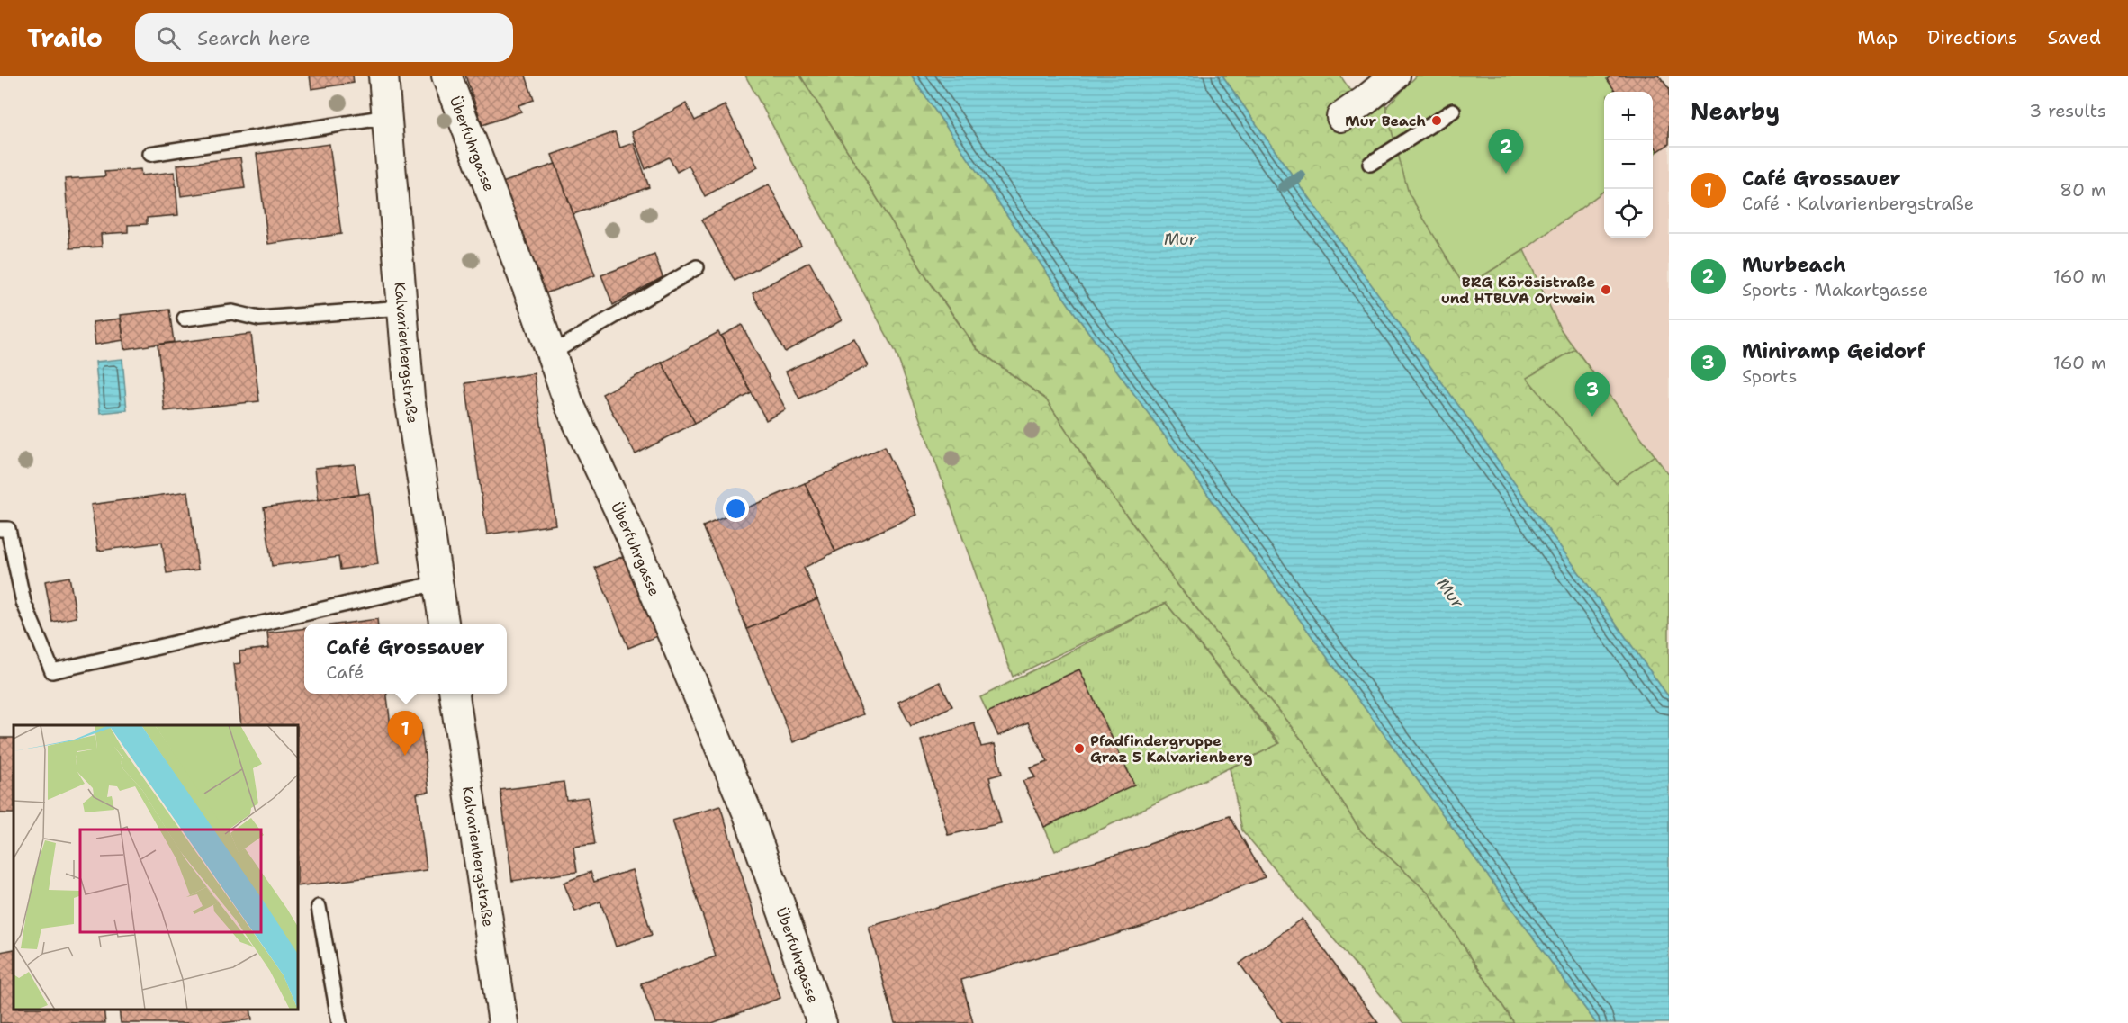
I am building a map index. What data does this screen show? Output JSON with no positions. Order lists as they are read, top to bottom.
{
  "streets": {
    "street": ["Überfuhrgasse", "Kalvarienbergstraße"]
  },
  "water": ["Mur"],
  "places": ["Mur Beach", "BRG Körösistraße und HTBLVA Ortwein", "Pfadfindergruppe Graz 5 Kalvarienberg"],
  "page": {
    "header": "Trailo",
    "search": "Search here",
    "nav": ["Map", "Directions", "Saved"],
    "heading": ["Nearby", "3 results"],
    "map_buttons": ["+", "−"],
    "pins": ["2", "3", "1"],
    "list": [
      {
        "mark": "1",
        "name": "Café Grossauer",
        "note": "Café · Kalvarienbergstraße",
        "value": "80 m"
      },
      {
        "mark": "2",
        "name": "Murbeach",
        "note": "Sports · Makartgasse",
        "value": "160 m"
      },
      {
        "mark": "3",
        "name": "Miniramp Geidorf",
        "note": "Sports",
        "value": "160 m"
      }
    ],
    "popup": ["Café Grossauer", "Café"]
  }
}
